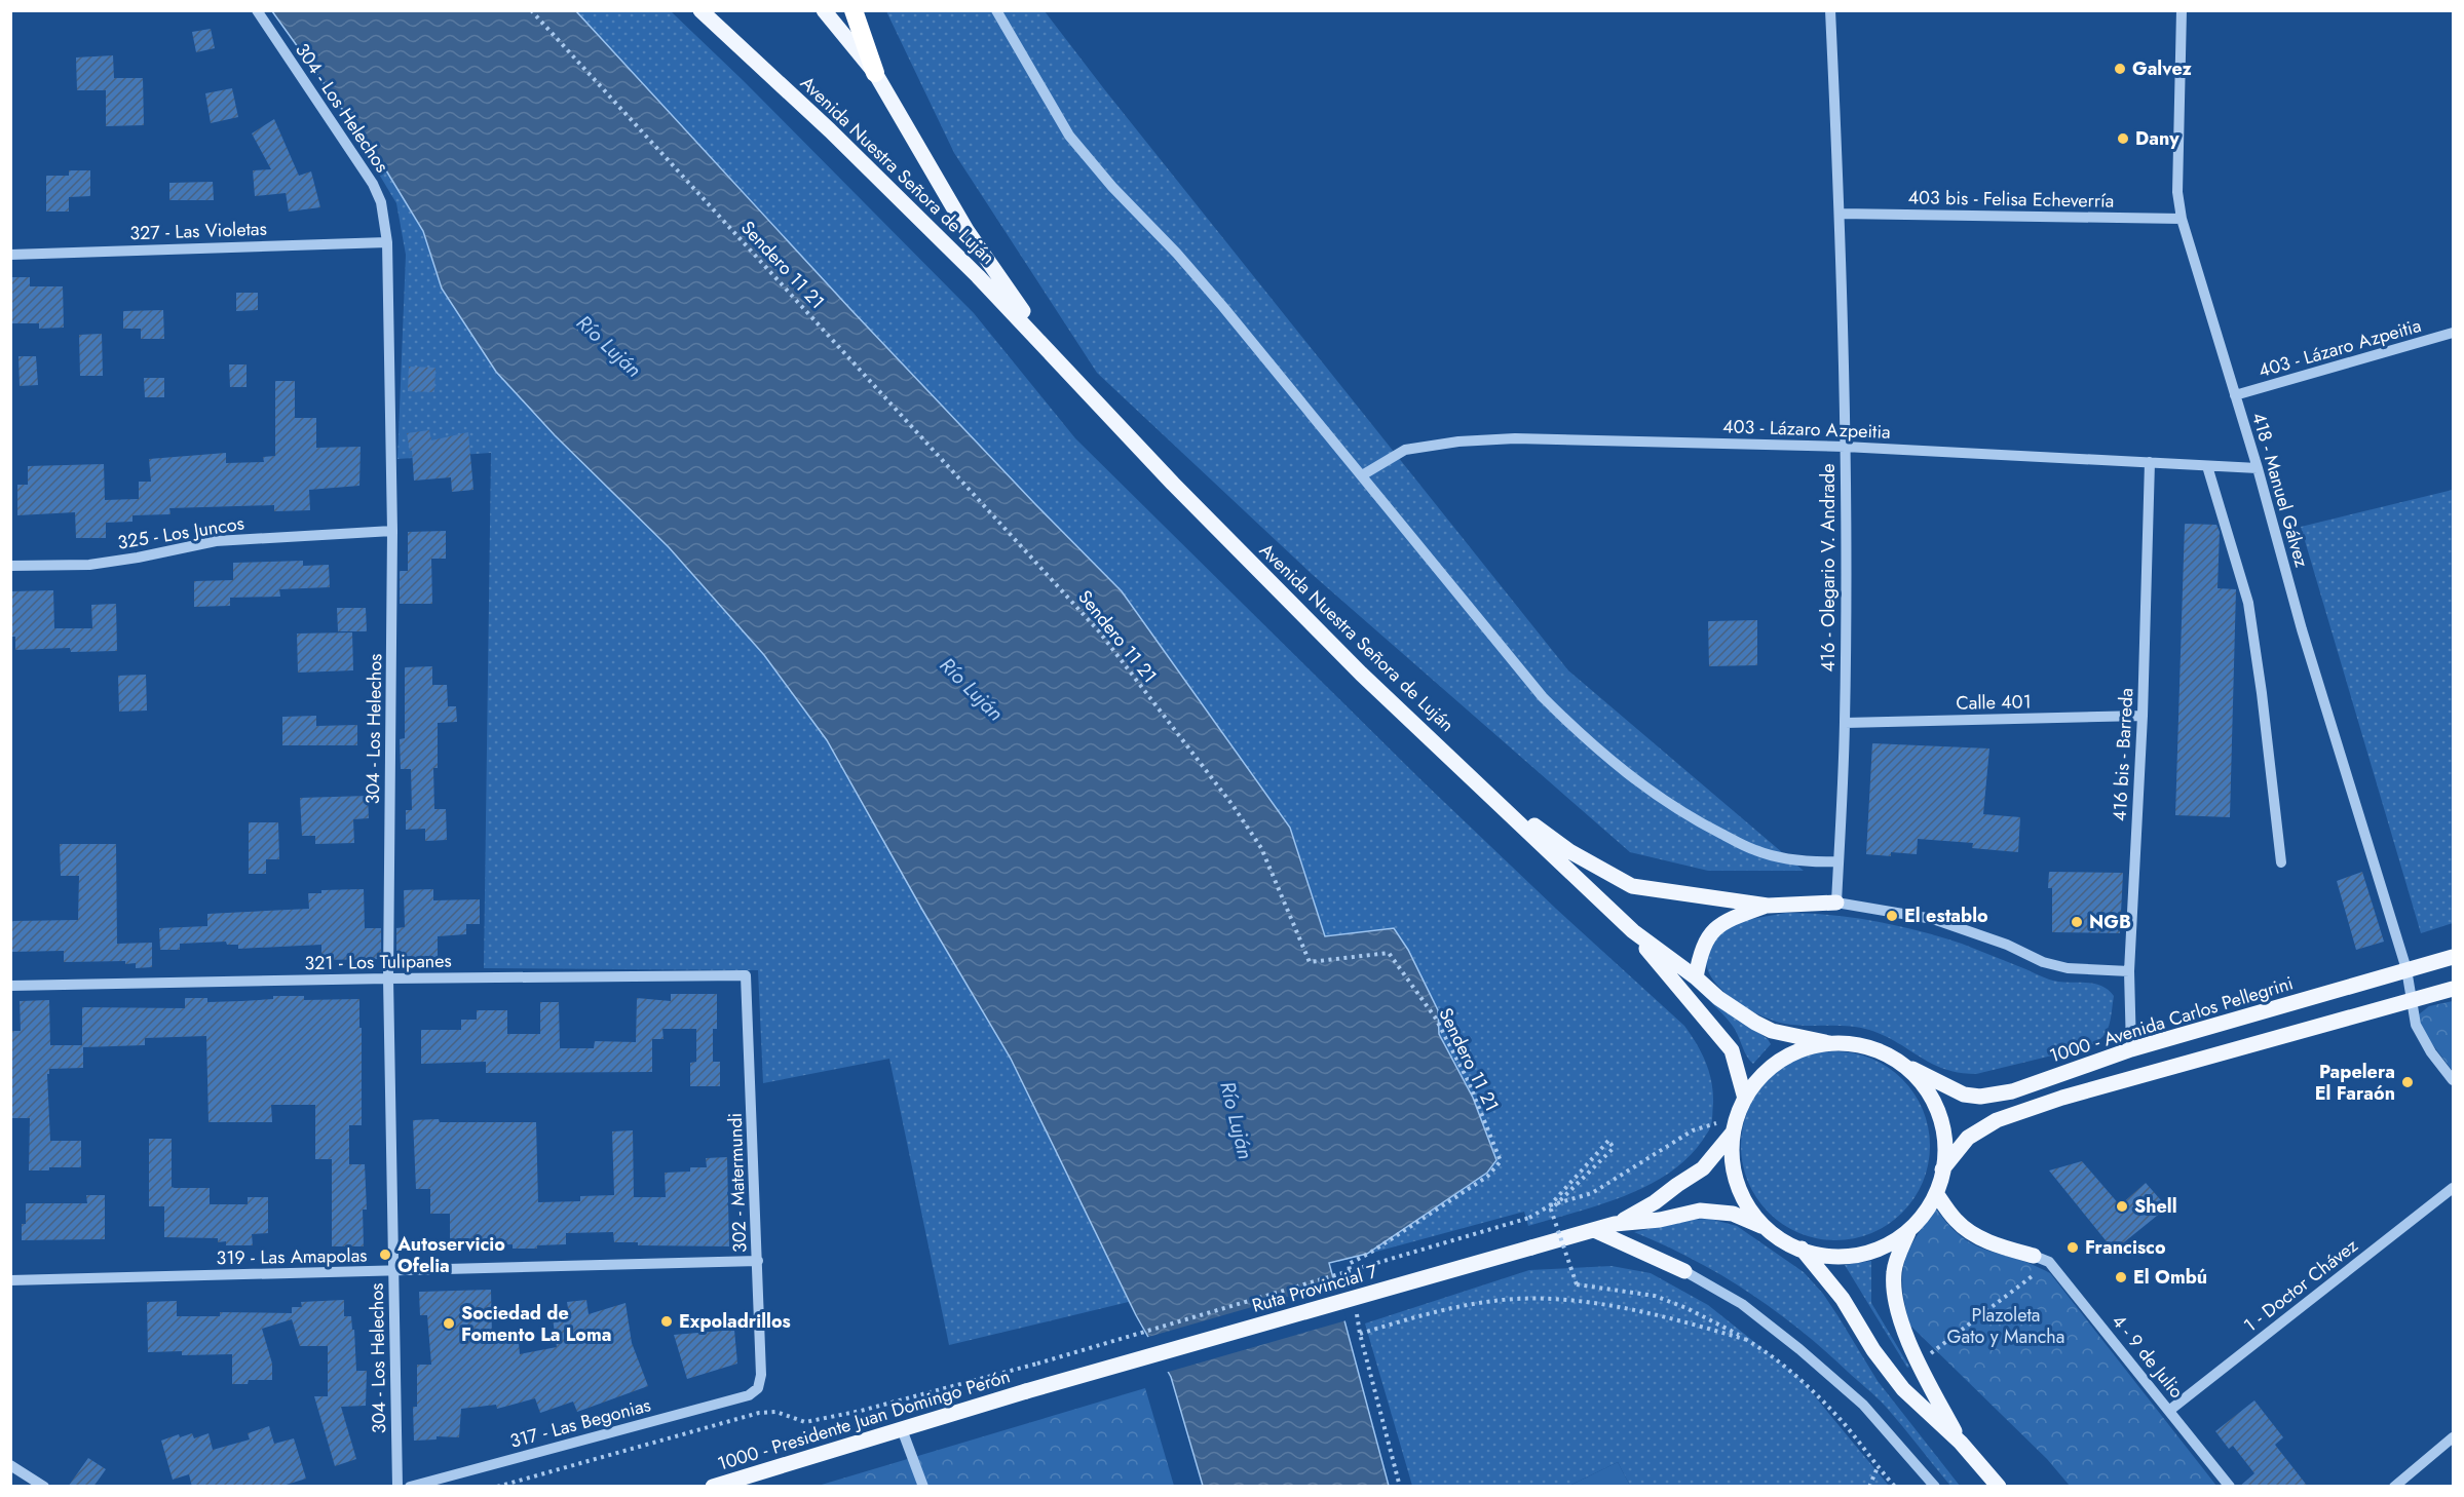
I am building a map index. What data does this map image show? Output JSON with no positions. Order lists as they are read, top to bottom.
{
  "streets": {
    "main road": [
      "Avenida Nuestra Señora de Luján",
      "1000 - Avenida Carlos Pellegrini",
      "Ruta Provincial 7",
      "1000 - Presidente Juan Domingo Perón"
    ],
    "street": [
      "304 - Los Helechos",
      "403 bis - Felisa Echeverría",
      "327 - Las Violetas",
      "403 - Lázaro Azpeitia",
      "418 - Manuel Gálvez",
      "325 - Los Juncos",
      "416 - Olegario V. Andrade",
      "Calle 401",
      "416 bis - Barreda",
      "321 - Los Tulipanes",
      "302 - Matermundi",
      "319 - Las Amapolas",
      "1 - Doctor Chávez",
      "4 - 9 de Julio",
      "317 - Las Begonias"
    ],
    "path": ["Sendero 11 21"]
  },
  "crossings": [
    ["304 - Los Helechos", "327 - Las Violetas"],
    ["304 - Los Helechos", "325 - Los Juncos"],
    ["304 - Los Helechos", "321 - Los Tulipanes"],
    ["304 - Los Helechos", "319 - Las Amapolas"],
    ["Avenida Nuestra Señora de Luján", "1000 - Avenida Carlos Pellegrini"],
    ["Avenida Nuestra Señora de Luján", "Ruta Provincial 7"],
    ["403 bis - Felisa Echeverría", "418 - Manuel Gálvez"],
    ["403 bis - Felisa Echeverría", "416 - Olegario V. Andrade"],
    ["403 - Lázaro Azpeitia", "418 - Manuel Gálvez"],
    ["403 - Lázaro Azpeitia", "416 - Olegario V. Andrade"],
    ["403 - Lázaro Azpeitia", "416 bis - Barreda"],
    ["418 - Manuel Gálvez", "1000 - Avenida Carlos Pellegrini"],
    ["416 - Olegario V. Andrade", "Calle 401"],
    ["Calle 401", "416 bis - Barreda"],
    ["416 bis - Barreda", "1000 - Avenida Carlos Pellegrini"],
    ["321 - Los Tulipanes", "302 - Matermundi"],
    ["1000 - Avenida Carlos Pellegrini", "Ruta Provincial 7"],
    ["302 - Matermundi", "319 - Las Amapolas"],
    ["302 - Matermundi", "317 - Las Begonias"],
    ["1 - Doctor Chávez", "4 - 9 de Julio"],
    ["Ruta Provincial 7", "1000 - Presidente Juan Domingo Perón"]
  ],
  "water": ["Río Luján"],
  "parks": ["Plazoleta Gato y Mancha"],
  "places": [
    "Galvez",
    "Dany",
    "El establo",
    "NGB",
    "Papelera El Faraón",
    "Shell",
    "Francisco",
    "Autoservicio Ofelia",
    "El Ombú",
    "Expoladrillos",
    "Sociedad de Fomento La Loma"
  ]
}
